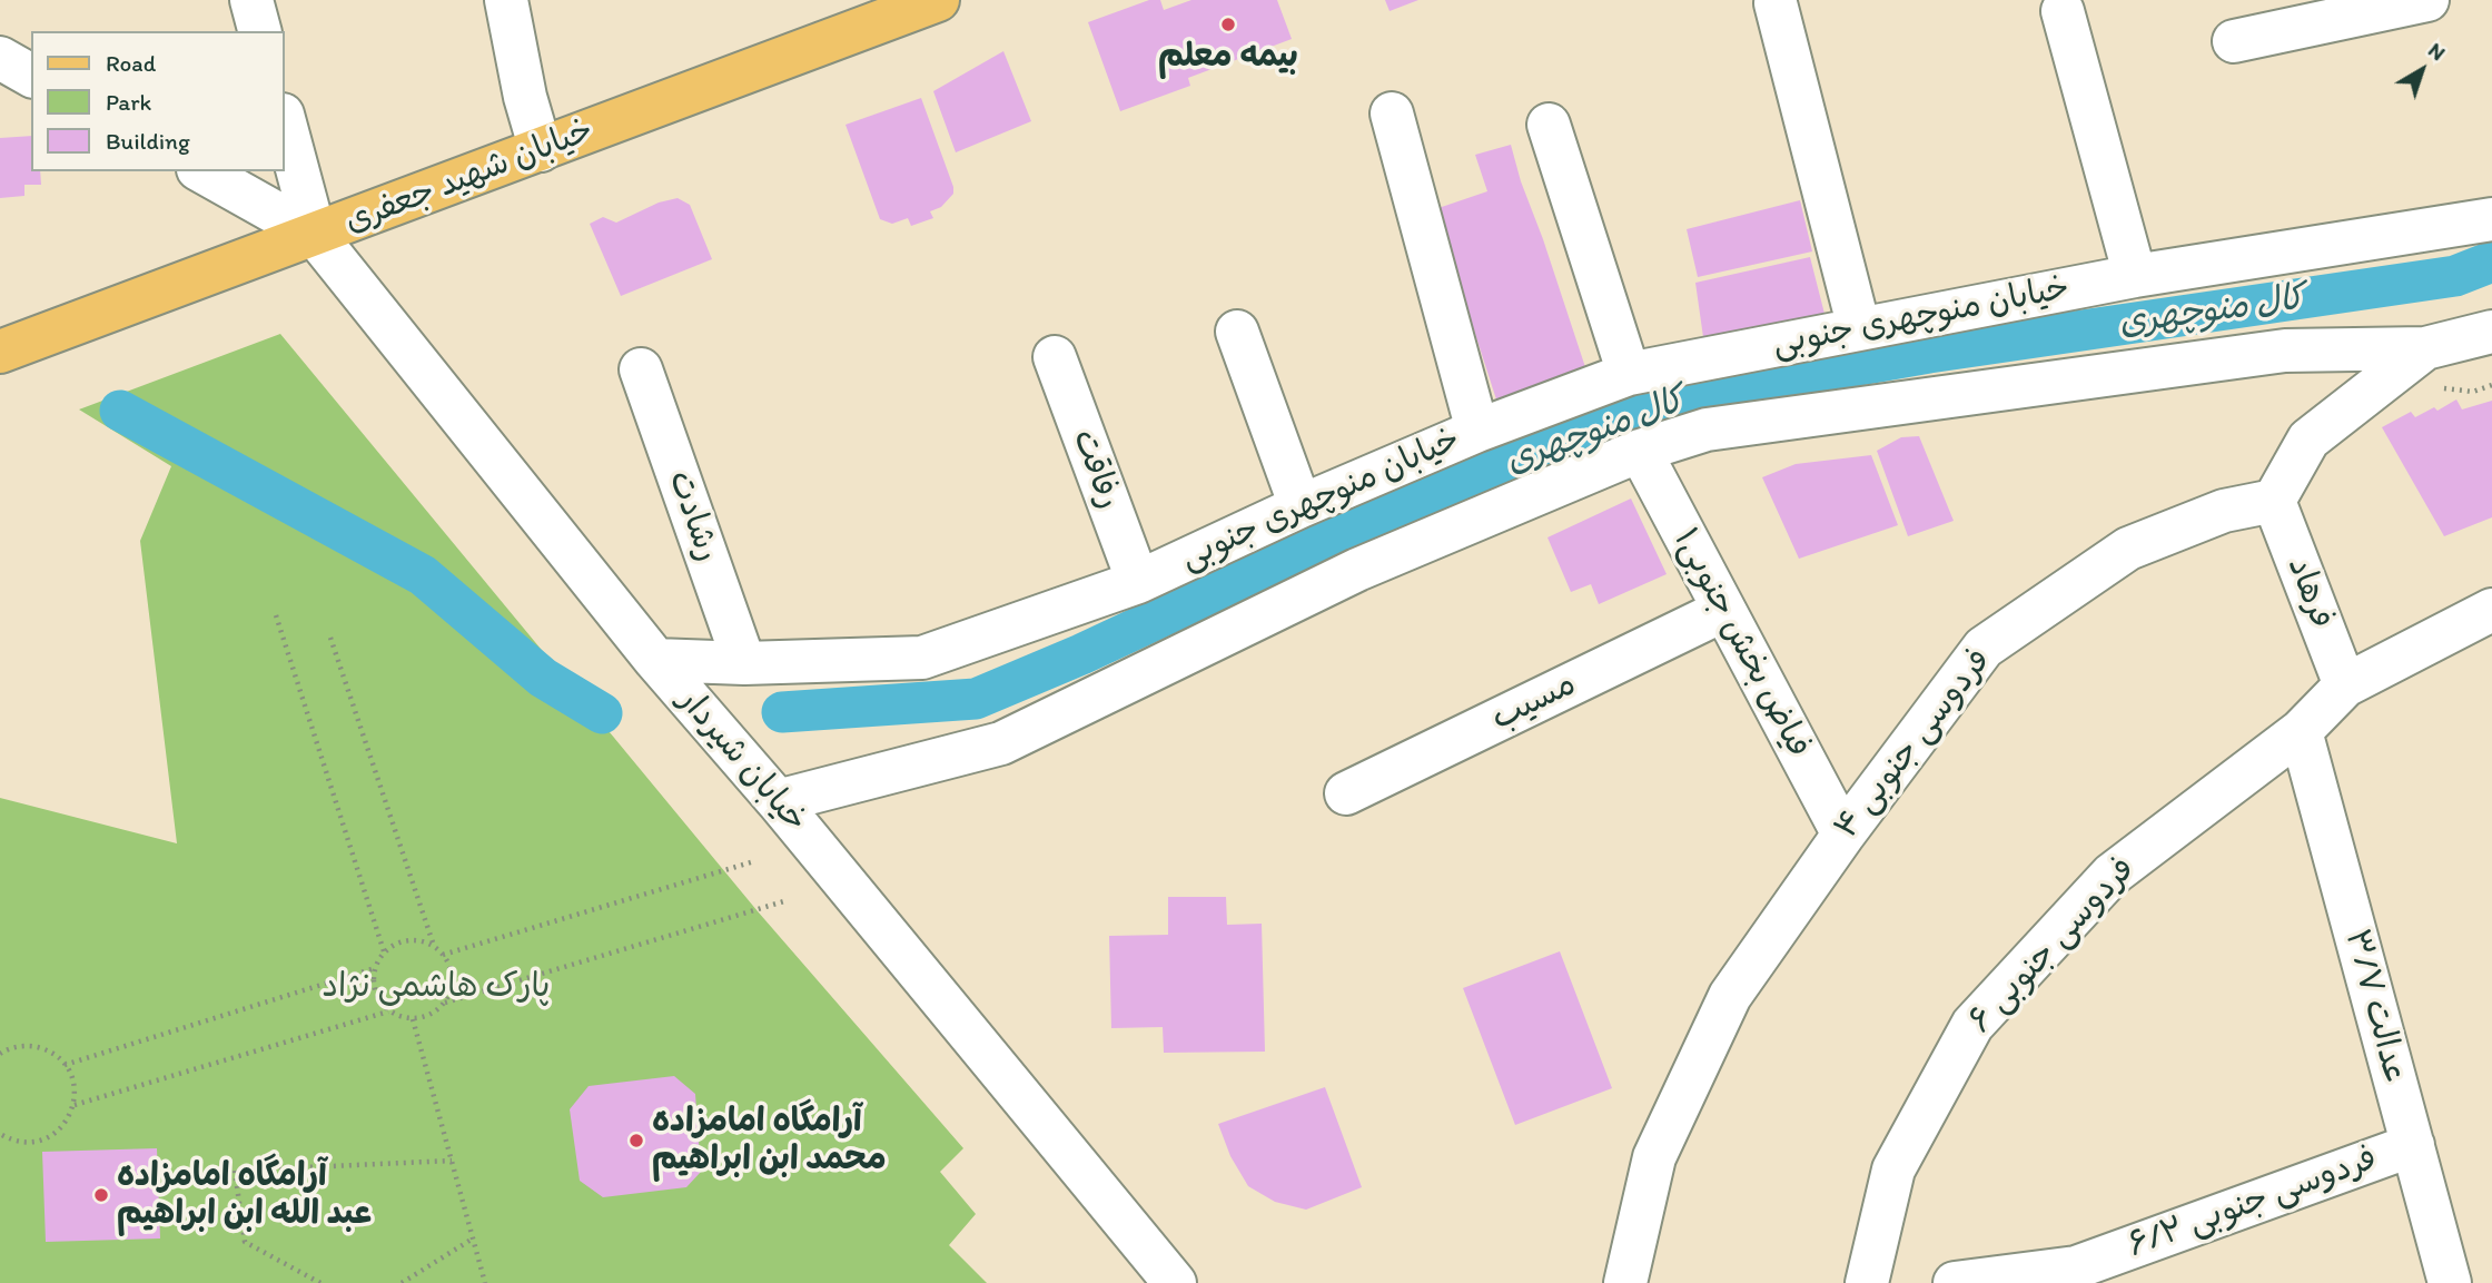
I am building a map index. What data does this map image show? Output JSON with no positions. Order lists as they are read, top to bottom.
{
  "streets": {
    "main road": ["خیابان شهید جعفری"],
    "street": [
      "خیابان منوچهری جنوبی",
      "رفاقت",
      "رشادت",
      "فرهاد",
      "فیاض بخش جنوبی۱",
      "مسیب",
      "فردوسی جنوبی ۴",
      "خیابان شیردار",
      "فردوسی جنوبی ۶",
      "عدالت ۳/۷",
      "فردوسی جنوبی ۶/۲"
    ]
  },
  "crossings": [
    ["خیابان شهید جعفری", "خیابان شیردار"],
    ["خیابان منوچهری جنوبی", "رفاقت"],
    ["خیابان منوچهری جنوبی", "رشادت"],
    ["خیابان منوچهری جنوبی", "خیابان شیردار"],
    ["فرهاد", "فردوسی جنوبی ۴"],
    ["فرهاد", "فردوسی جنوبی ۶"],
    ["فیاض بخش جنوبی۱", "مسیب"],
    ["فیاض بخش جنوبی۱", "فردوسی جنوبی ۴"],
    ["فردوسی جنوبی ۶", "عدالت ۳/۷"],
    ["عدالت ۳/۷", "فردوسی جنوبی ۶/۲"]
  ],
  "water": ["کال منوچهری"],
  "parks": ["پارک هاشمی نژاد"],
  "places": ["بیمه معلم", "آرامگاه امامزاده محمد ابن ابراهیم", "آرامگاه امامزاده عبد الله ابن ابراهیم"],
  "legend": ["Road", "Park", "Building"],
  "north": "top right"
}
